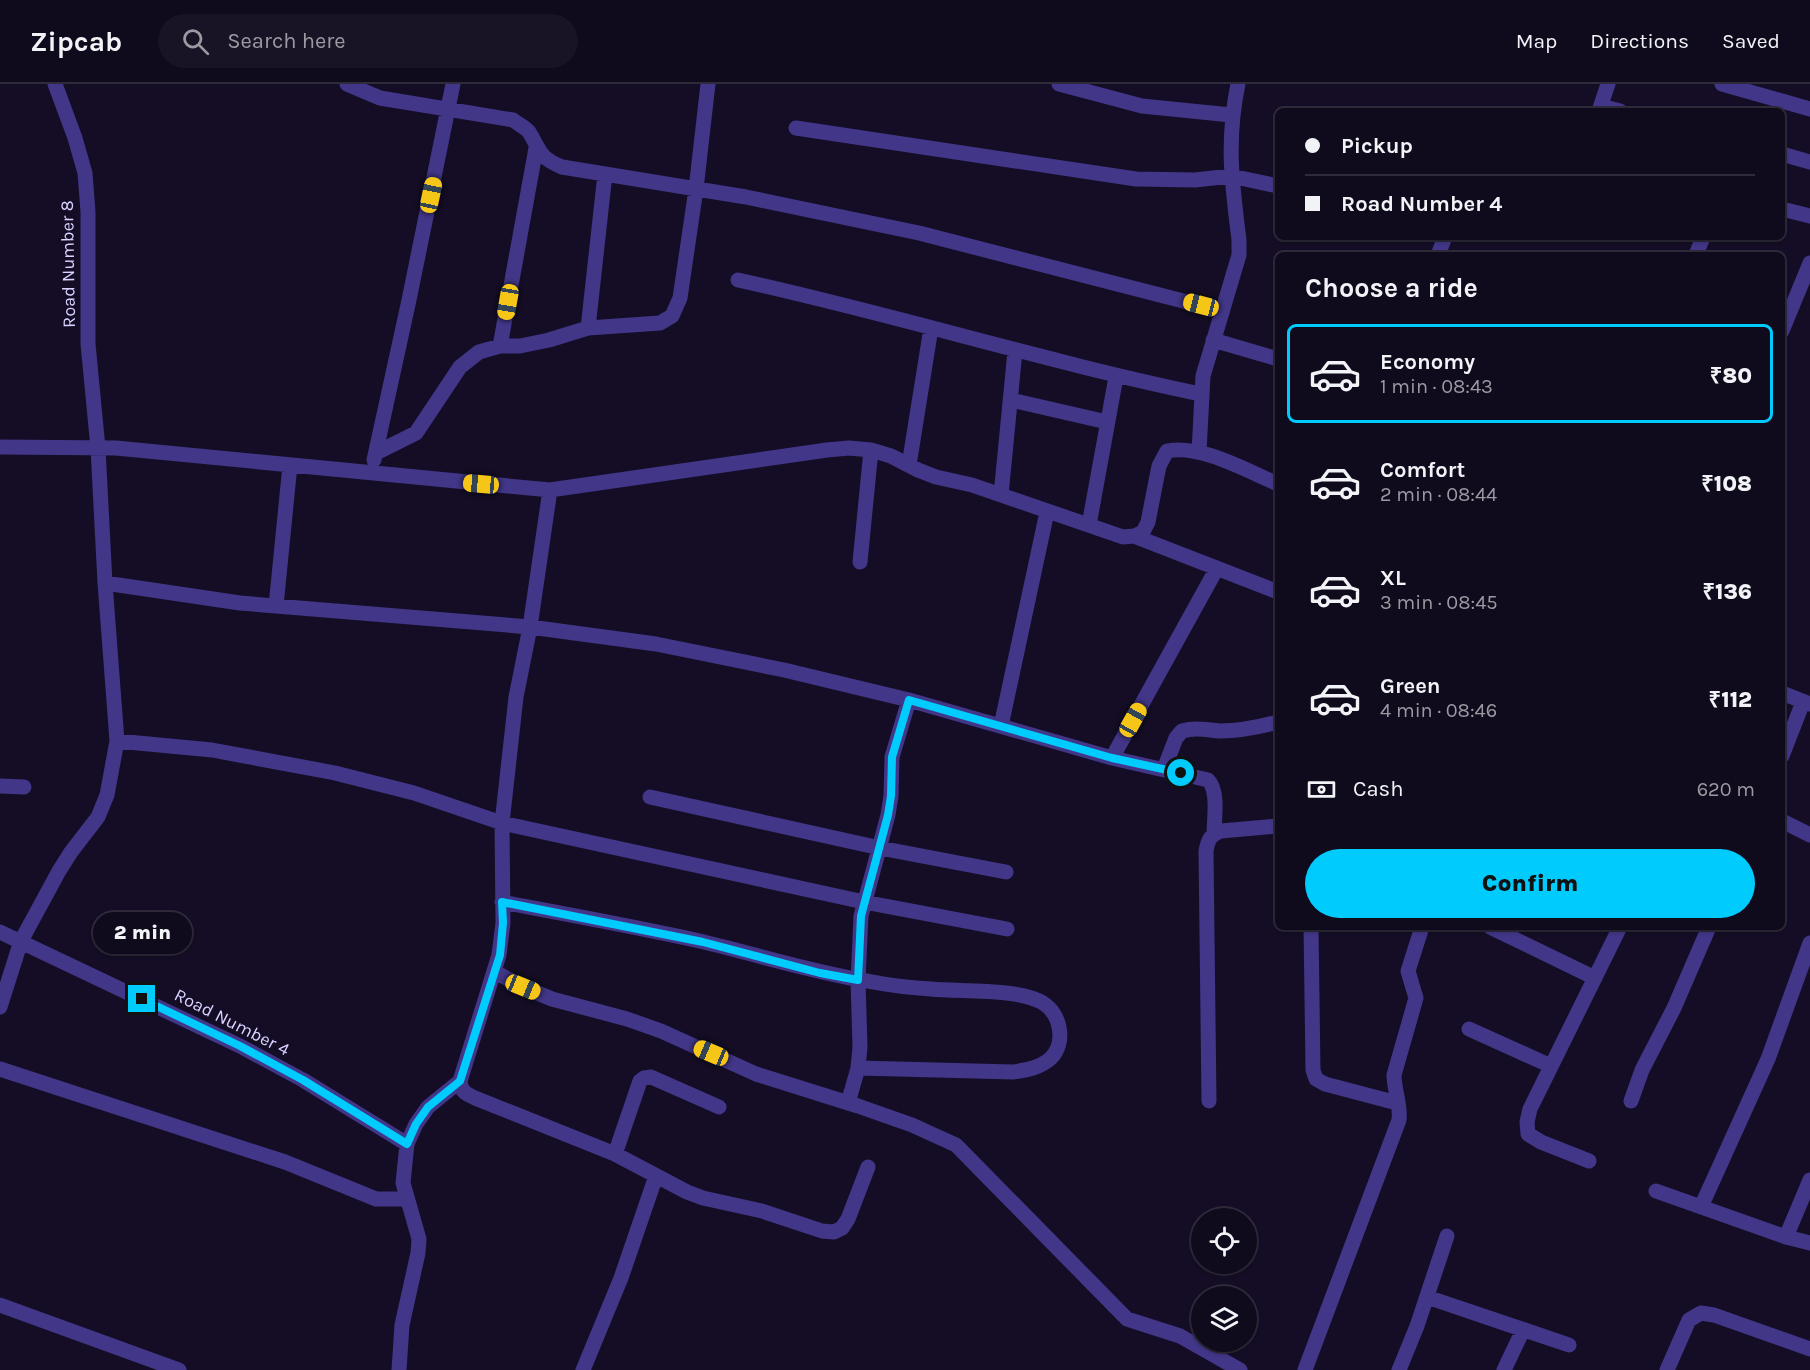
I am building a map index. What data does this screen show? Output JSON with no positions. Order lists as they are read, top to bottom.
{
  "streets": {
    "street": ["Road Number 8", "Road Number 4"]
  },
  "crossings": [
    ["Road Number 8", "Road Number 4"]
  ],
  "page": {
    "header": "Zipcab",
    "search": "Search here",
    "nav": ["Map", "Directions", "Saved"],
    "banner": ["Pickup", "Road Number 4"],
    "heading": "Choose a ride",
    "list": [
      {
        "name": "Economy",
        "note": "1 min · 08:43",
        "value": "₹80"
      },
      {
        "name": "Comfort",
        "note": "2 min · 08:44",
        "value": "₹108"
      },
      {
        "name": "XL",
        "note": "3 min · 08:45",
        "value": "₹136"
      },
      {
        "name": "Green",
        "note": "4 min · 08:46",
        "value": "₹112"
      }
    ],
    "pay": ["Cash", "620 m"],
    "buttons": "Confirm",
    "bubble": "2 min"
  }
}
